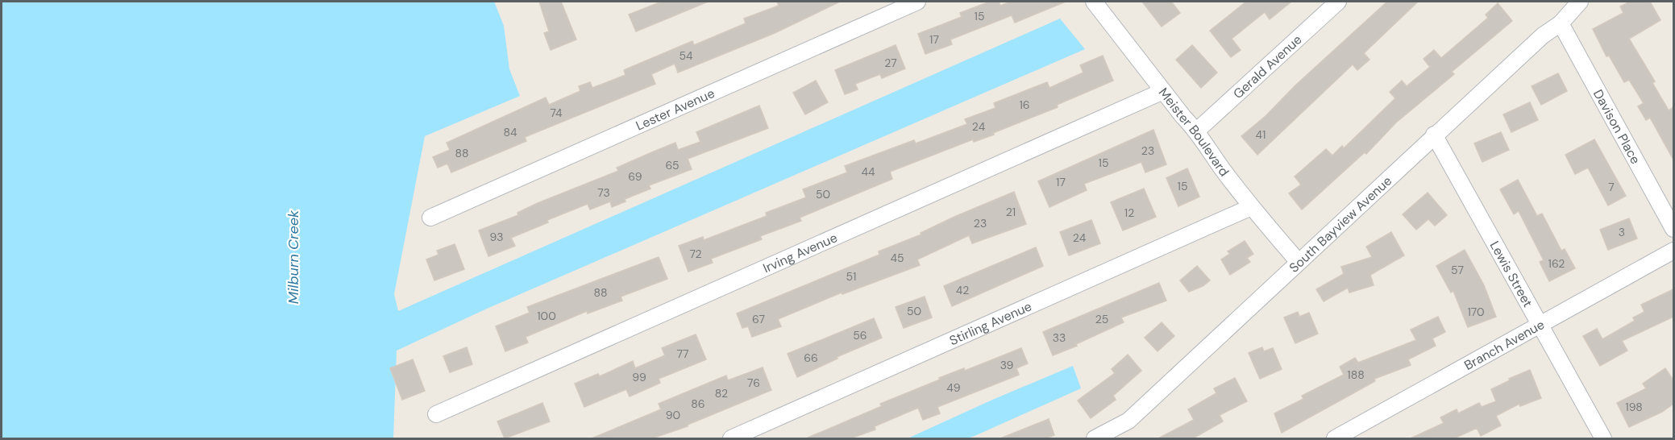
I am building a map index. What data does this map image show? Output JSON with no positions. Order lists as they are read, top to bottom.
{
  "streets": {
    "street": [
      "Gerald Avenue",
      "Lester Avenue",
      "Davison Place",
      "Meister Boulevard",
      "South Bayview Avenue",
      "Irving Avenue",
      "Lewis Street",
      "Stirling Avenue",
      "Branch Avenue"
    ]
  },
  "crossings": [
    ["Gerald Avenue", "Meister Boulevard"],
    ["Davison Place", "South Bayview Avenue"],
    ["Meister Boulevard", "South Bayview Avenue"],
    ["Meister Boulevard", "Irving Avenue"],
    ["Meister Boulevard", "Stirling Avenue"],
    ["South Bayview Avenue", "Lewis Street"],
    ["Lewis Street", "Branch Avenue"]
  ],
  "water": ["Milburn Creek"],
  "house_numbers": [
    "15",
    "17",
    "54",
    "27",
    "16",
    "74",
    "24",
    "84",
    "41",
    "23",
    "88",
    "15",
    "65",
    "44",
    "69",
    "17",
    "15",
    "7",
    "73",
    "50",
    "21",
    "12",
    "23",
    "3",
    "93",
    "24",
    "72",
    "45",
    "162",
    "57",
    "51",
    "42",
    "88",
    "50",
    "170",
    "100",
    "67",
    "25",
    "56",
    "33",
    "77",
    "66",
    "39",
    "188",
    "99",
    "76",
    "49",
    "82",
    "86",
    "198",
    "90"
  ]
}
